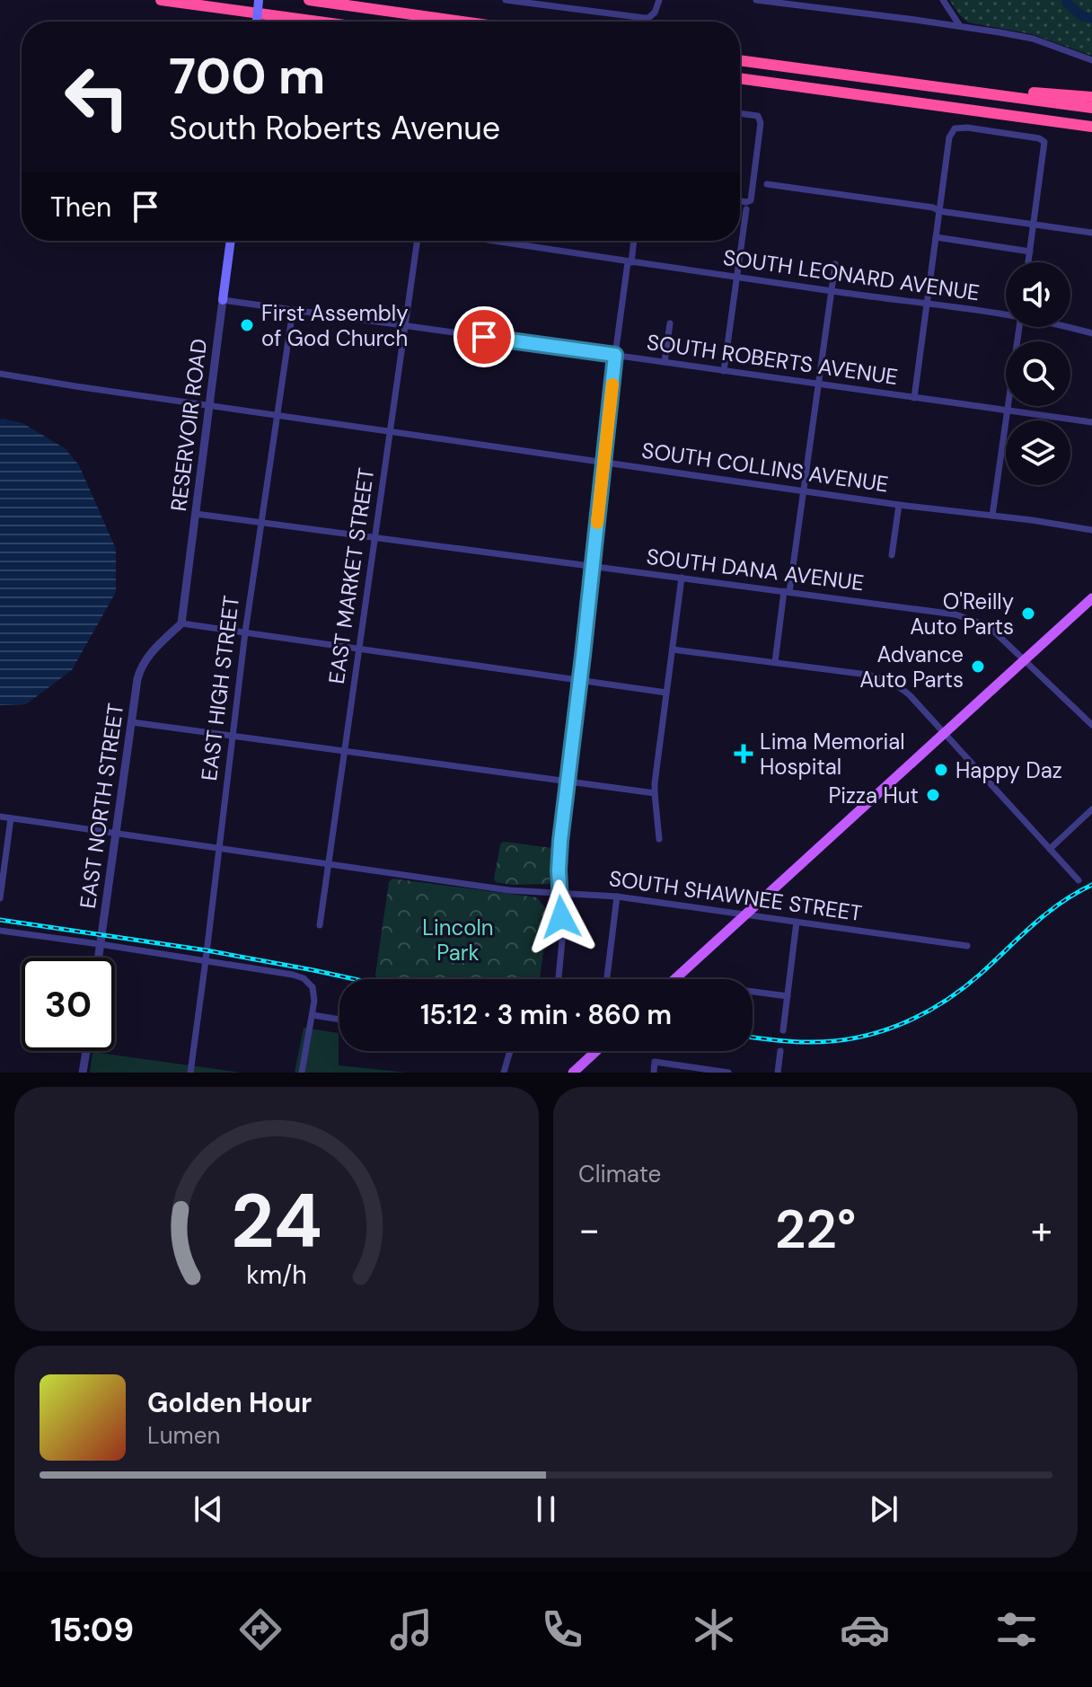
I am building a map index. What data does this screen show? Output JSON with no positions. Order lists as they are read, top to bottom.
{
  "streets": {
    "main road": ["RESERVOIR ROAD"],
    "street": [
      "SOUTH LEONARD AVENUE",
      "SOUTH ROBERTS AVENUE",
      "SOUTH COLLINS AVENUE",
      "SOUTH DANA AVENUE",
      "EAST MARKET STREET",
      "EAST HIGH STREET",
      "EAST NORTH STREET",
      "SOUTH SHAWNEE STREET"
    ]
  },
  "crossings": [
    ["SOUTH ROBERTS AVENUE", "RESERVOIR ROAD"],
    ["SOUTH ROBERTS AVENUE", "EAST MARKET STREET"],
    ["SOUTH ROBERTS AVENUE", "EAST HIGH STREET"],
    ["RESERVOIR ROAD", "SOUTH COLLINS AVENUE"],
    ["RESERVOIR ROAD", "SOUTH DANA AVENUE"],
    ["RESERVOIR ROAD", "EAST NORTH STREET"],
    ["SOUTH COLLINS AVENUE", "EAST MARKET STREET"],
    ["SOUTH COLLINS AVENUE", "EAST HIGH STREET"],
    ["SOUTH DANA AVENUE", "EAST MARKET STREET"],
    ["SOUTH DANA AVENUE", "EAST HIGH STREET"],
    ["EAST MARKET STREET", "SOUTH SHAWNEE STREET"],
    ["EAST HIGH STREET", "SOUTH SHAWNEE STREET"],
    ["EAST NORTH STREET", "SOUTH SHAWNEE STREET"]
  ],
  "parks": ["Lincoln Park"],
  "places": {
    "other": [
      "First Assembly of God Church",
      "O'Reilly Auto Parts",
      "Advance Auto Parts",
      "Happy Daz",
      "Pizza Hut"
    ],
    "health": ["Lima Memorial Hospital"]
  },
  "page": {
    "turn": ["700 m", "South Roberts Avenue"],
    "then": "Then",
    "limit": "30",
    "trip": "15:12 · 3 min · 860 m",
    "tile": "Climate",
    "heat": ["−", "22°", "+"],
    "song": ["Golden Hour", "Lumen"],
    "tabs": "15:09",
    "gauge": ["24", "km/h"]
  }
}
